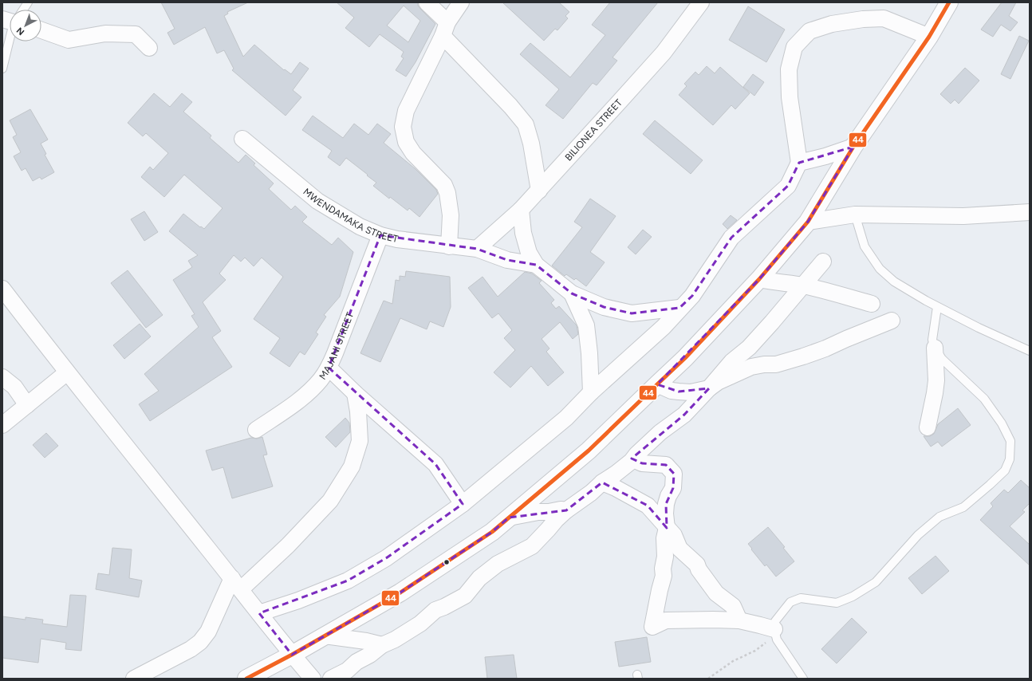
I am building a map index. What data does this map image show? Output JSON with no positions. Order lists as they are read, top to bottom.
{
  "streets": {
    "street": ["BILIONEA STREET", "MWENDAMAKA STREET", "MAJANI STREET"]
  },
  "crossings": [
    ["BILIONEA STREET", "MWENDAMAKA STREET"],
    ["MWENDAMAKA STREET", "MAJANI STREET"]
  ],
  "lines": ["transit line 44"],
  "north": "bottom left"
}
